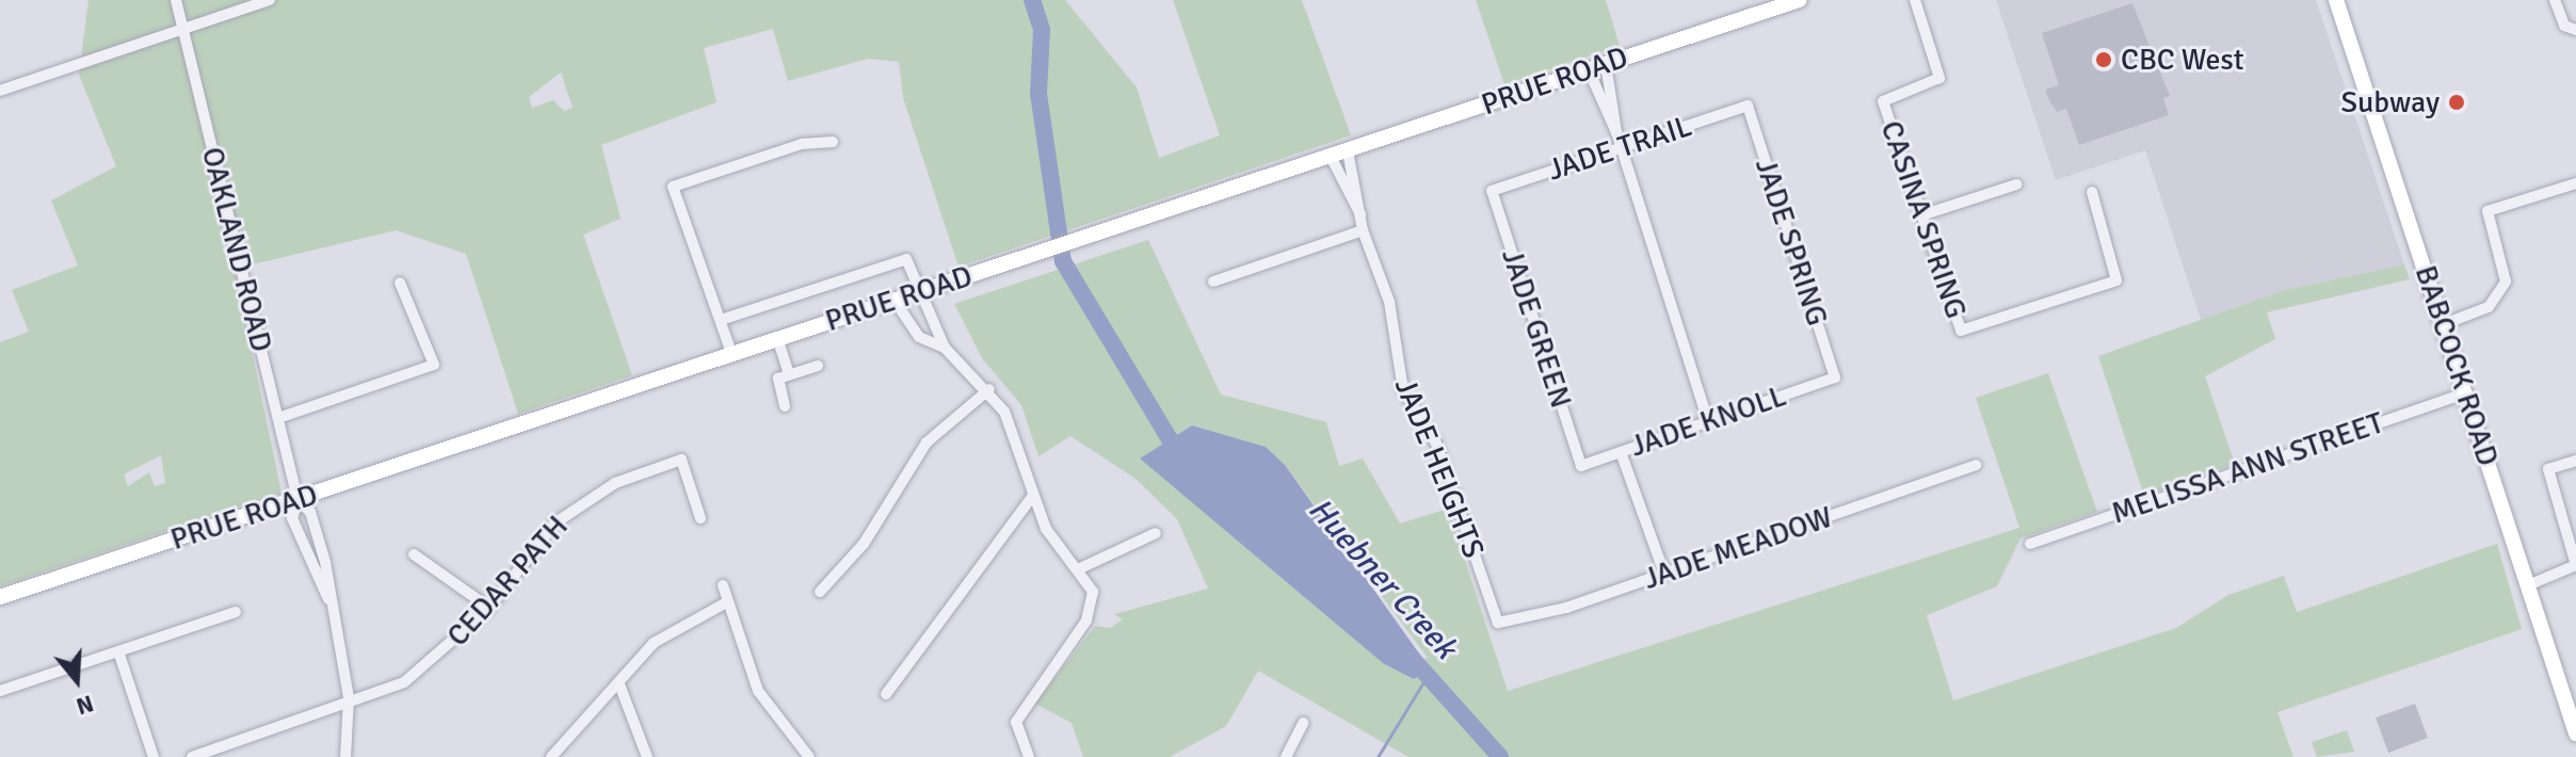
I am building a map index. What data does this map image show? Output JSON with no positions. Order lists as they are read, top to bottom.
{
  "streets": {
    "main road": ["PRUE ROAD", "BABCOCK ROAD"],
    "street": [
      "JADE TRAIL",
      "CASINA SPRING",
      "JADE SPRING",
      "OAKLAND ROAD",
      "JADE GREEN",
      "JADE KNOLL",
      "JADE HEIGHTS",
      "MELISSA ANN STREET",
      "JADE MEADOW",
      "CEDAR PATH"
    ]
  },
  "crossings": [
    ["PRUE ROAD", "OAKLAND ROAD"],
    ["PRUE ROAD", "JADE HEIGHTS"],
    ["JADE TRAIL", "JADE SPRING"],
    ["JADE TRAIL", "JADE GREEN"],
    ["JADE SPRING", "JADE KNOLL"],
    ["JADE GREEN", "JADE KNOLL"],
    ["BABCOCK ROAD", "MELISSA ANN STREET"],
    ["JADE HEIGHTS", "JADE MEADOW"]
  ],
  "water": ["Huebner Creek"],
  "places": ["CBC West", "Subway"],
  "north": "bottom"
}
